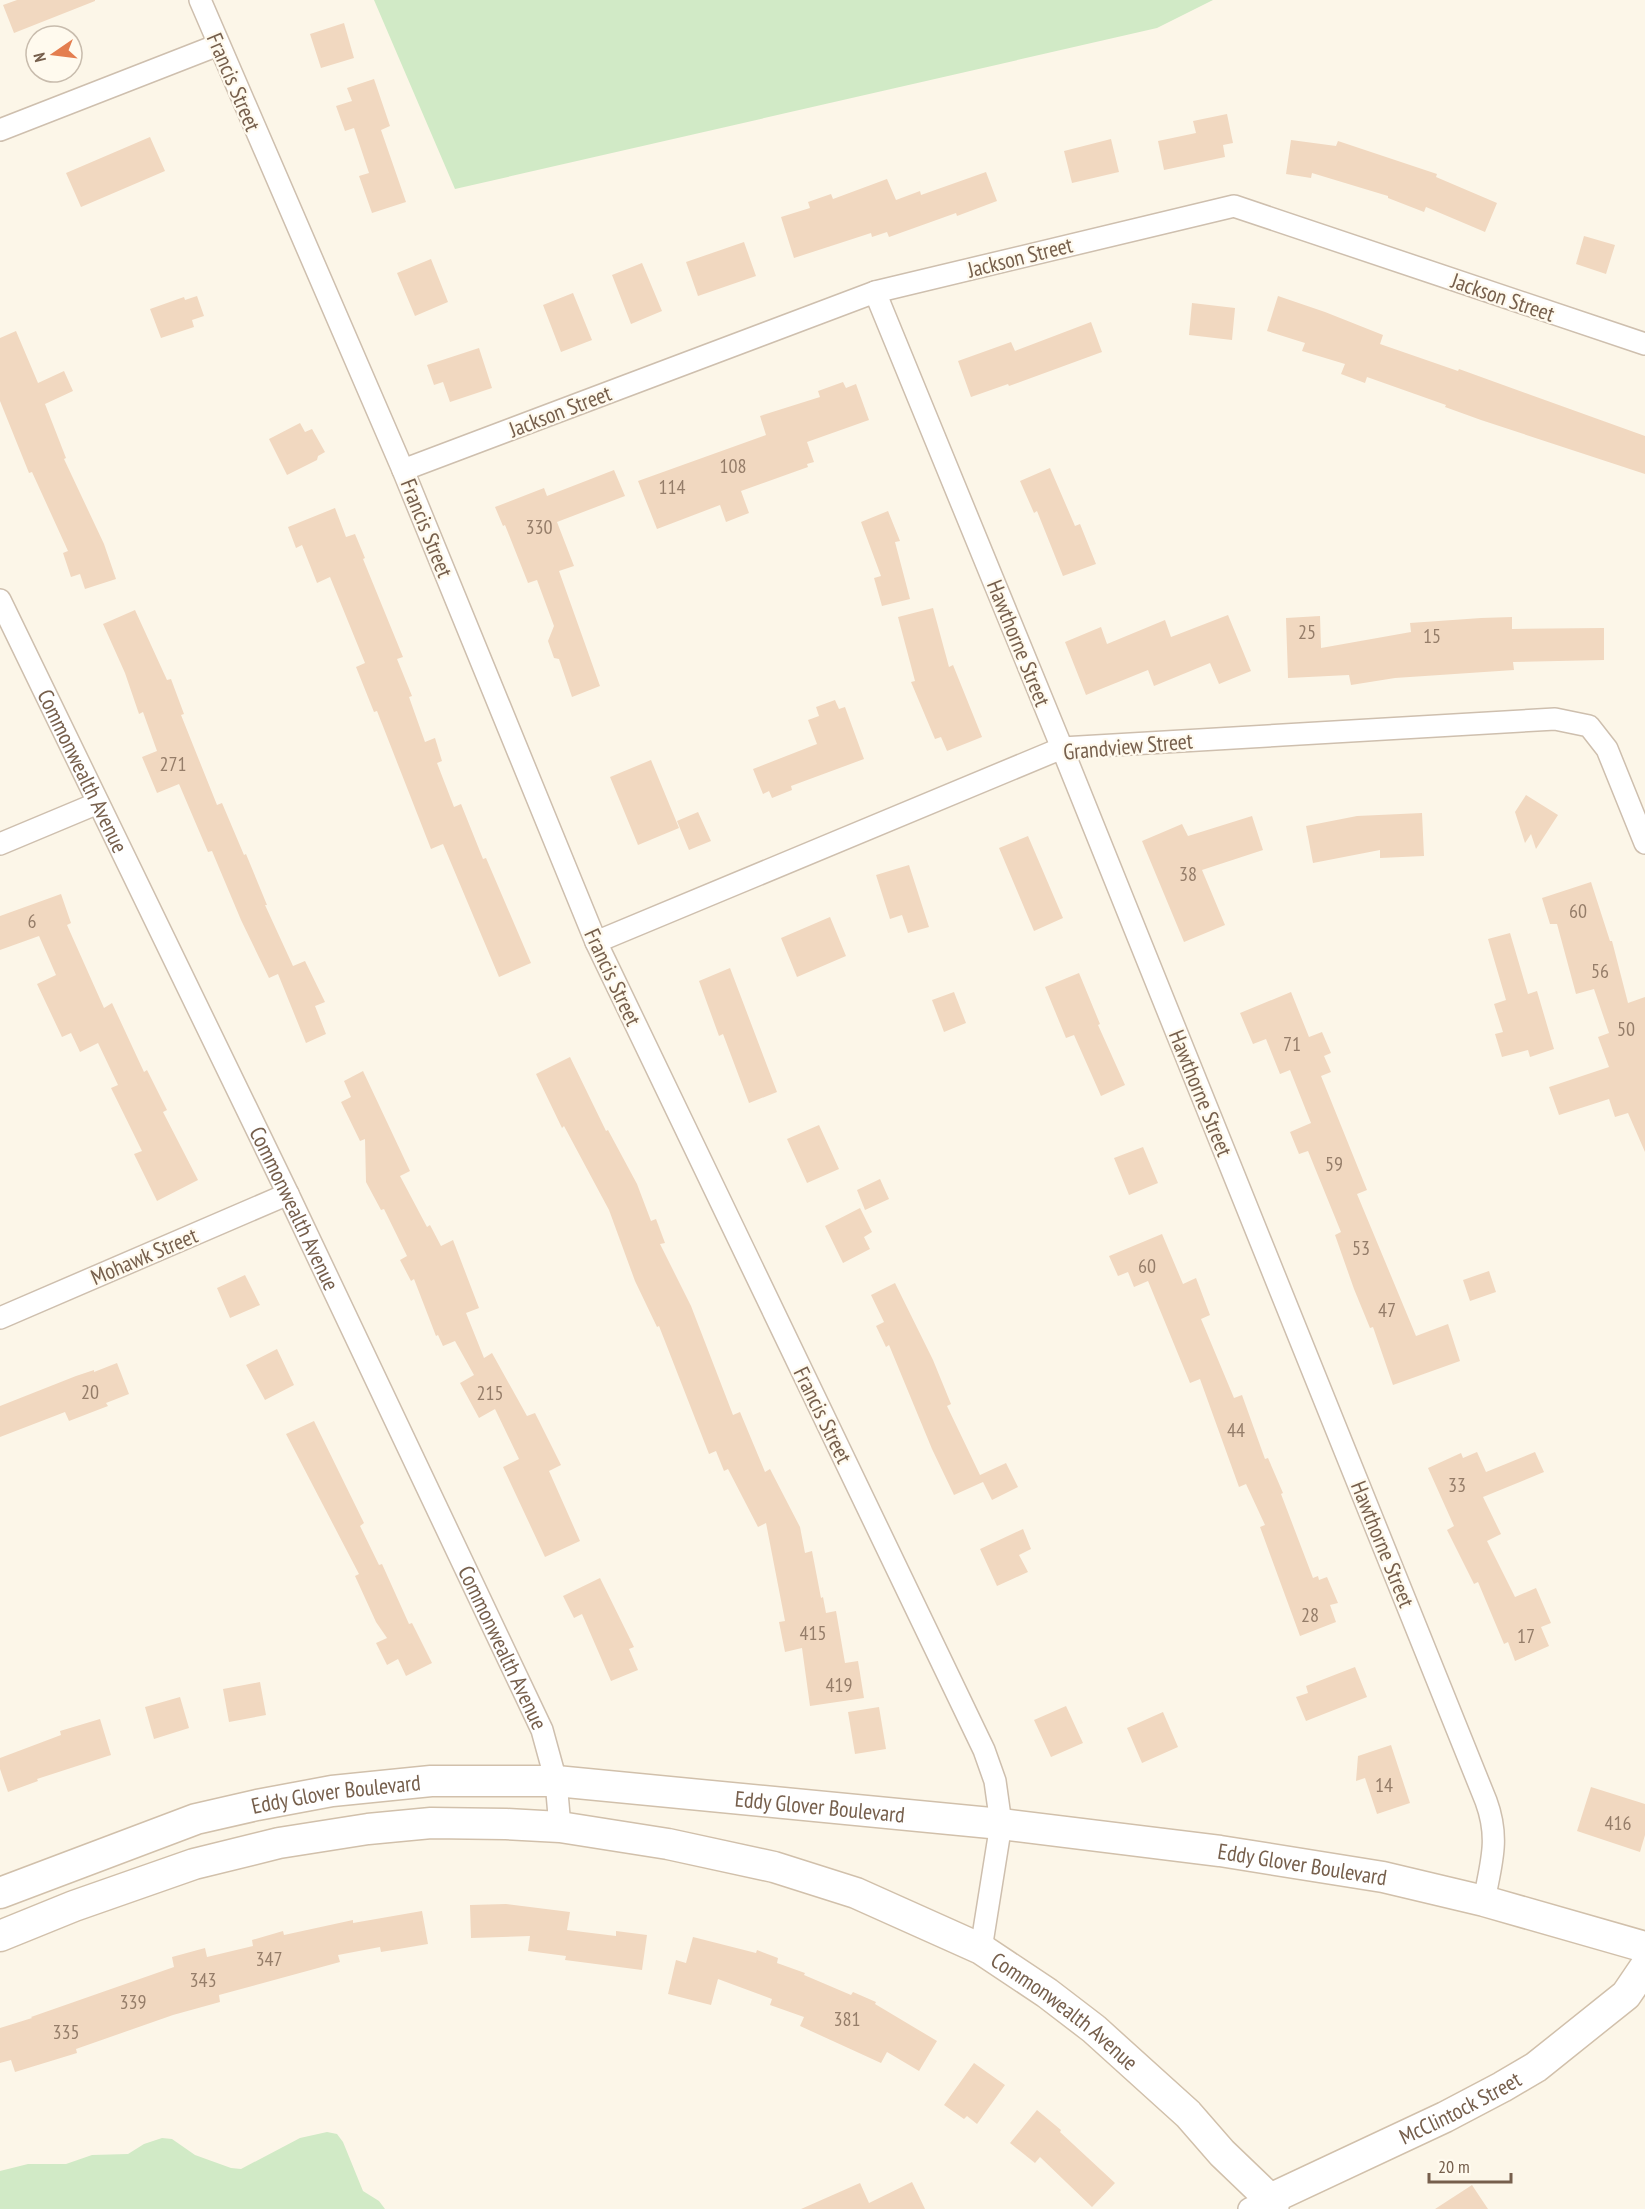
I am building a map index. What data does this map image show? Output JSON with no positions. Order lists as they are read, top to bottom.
{
  "streets": {
    "street": [
      "Francis Street",
      "Jackson Street",
      "Hawthorne Street",
      "Grandview Street",
      "Commonwealth Avenue",
      "Mohawk Street",
      "Eddy Glover Boulevard",
      "McClintock Street"
    ]
  },
  "crossings": [
    ["Francis Street", "Jackson Street"],
    ["Francis Street", "Grandview Street"],
    ["Francis Street", "Commonwealth Avenue"],
    ["Francis Street", "Eddy Glover Boulevard"],
    ["Jackson Street", "Hawthorne Street"],
    ["Hawthorne Street", "Grandview Street"],
    ["Hawthorne Street", "Eddy Glover Boulevard"],
    ["Commonwealth Avenue", "Mohawk Street"],
    ["Commonwealth Avenue", "Eddy Glover Boulevard"],
    ["Commonwealth Avenue", "McClintock Street"]
  ],
  "house_numbers": [
    "108",
    "114",
    "330",
    "25",
    "15",
    "271",
    "38",
    "60",
    "6",
    "56",
    "50",
    "71",
    "59",
    "53",
    "60",
    "47",
    "20",
    "215",
    "44",
    "33",
    "28",
    "415",
    "17",
    "419",
    "14",
    "416",
    "347",
    "343",
    "339",
    "381",
    "335"
  ],
  "scale_bar": "20 m",
  "north": "left"
}
